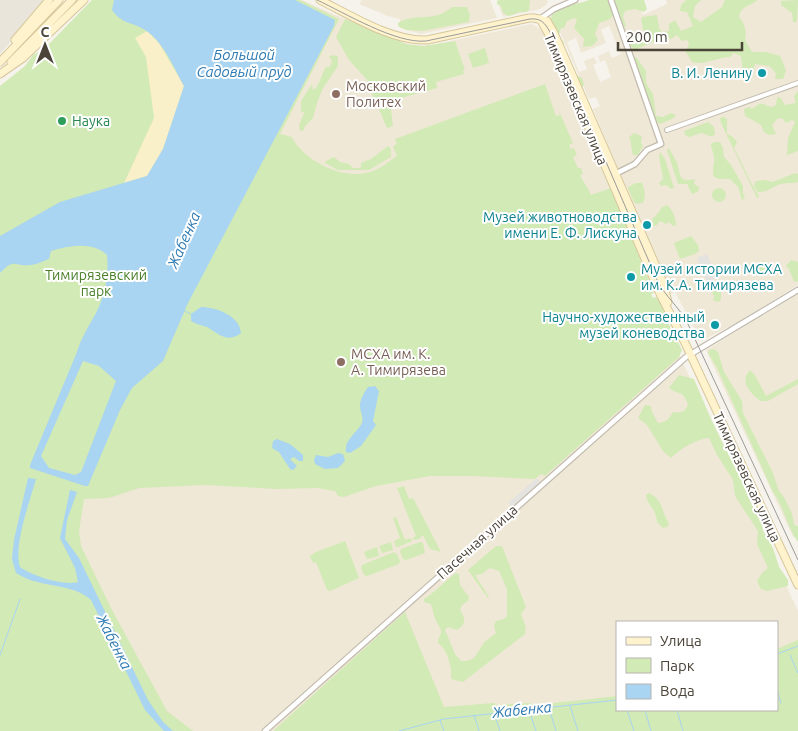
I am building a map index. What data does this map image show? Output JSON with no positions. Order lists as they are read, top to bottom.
{
  "streets": {
    "main road": ["Тимирязевская улица"],
    "street": ["Пасечная улица"]
  },
  "crossings": [
    ["Тимирязевская улица", "Пасечная улица"]
  ],
  "water": ["Большой Садовый пруд", "Жабенка"],
  "parks": ["Тимирязевский парк"],
  "places": [
    "В. И. Ленину",
    "Московский Политех",
    "Наука",
    "Музей животноводства имени Е. Ф. Лискуна",
    "Музей истории МСХА им. К.А. Тимирязева",
    "Научно-художественный музей коневодства",
    "МСХА им. К. А. Тимирязева"
  ],
  "legend": ["Улица", "Парк", "Вода"],
  "scale_bar": "200 m",
  "north": "top"
}
